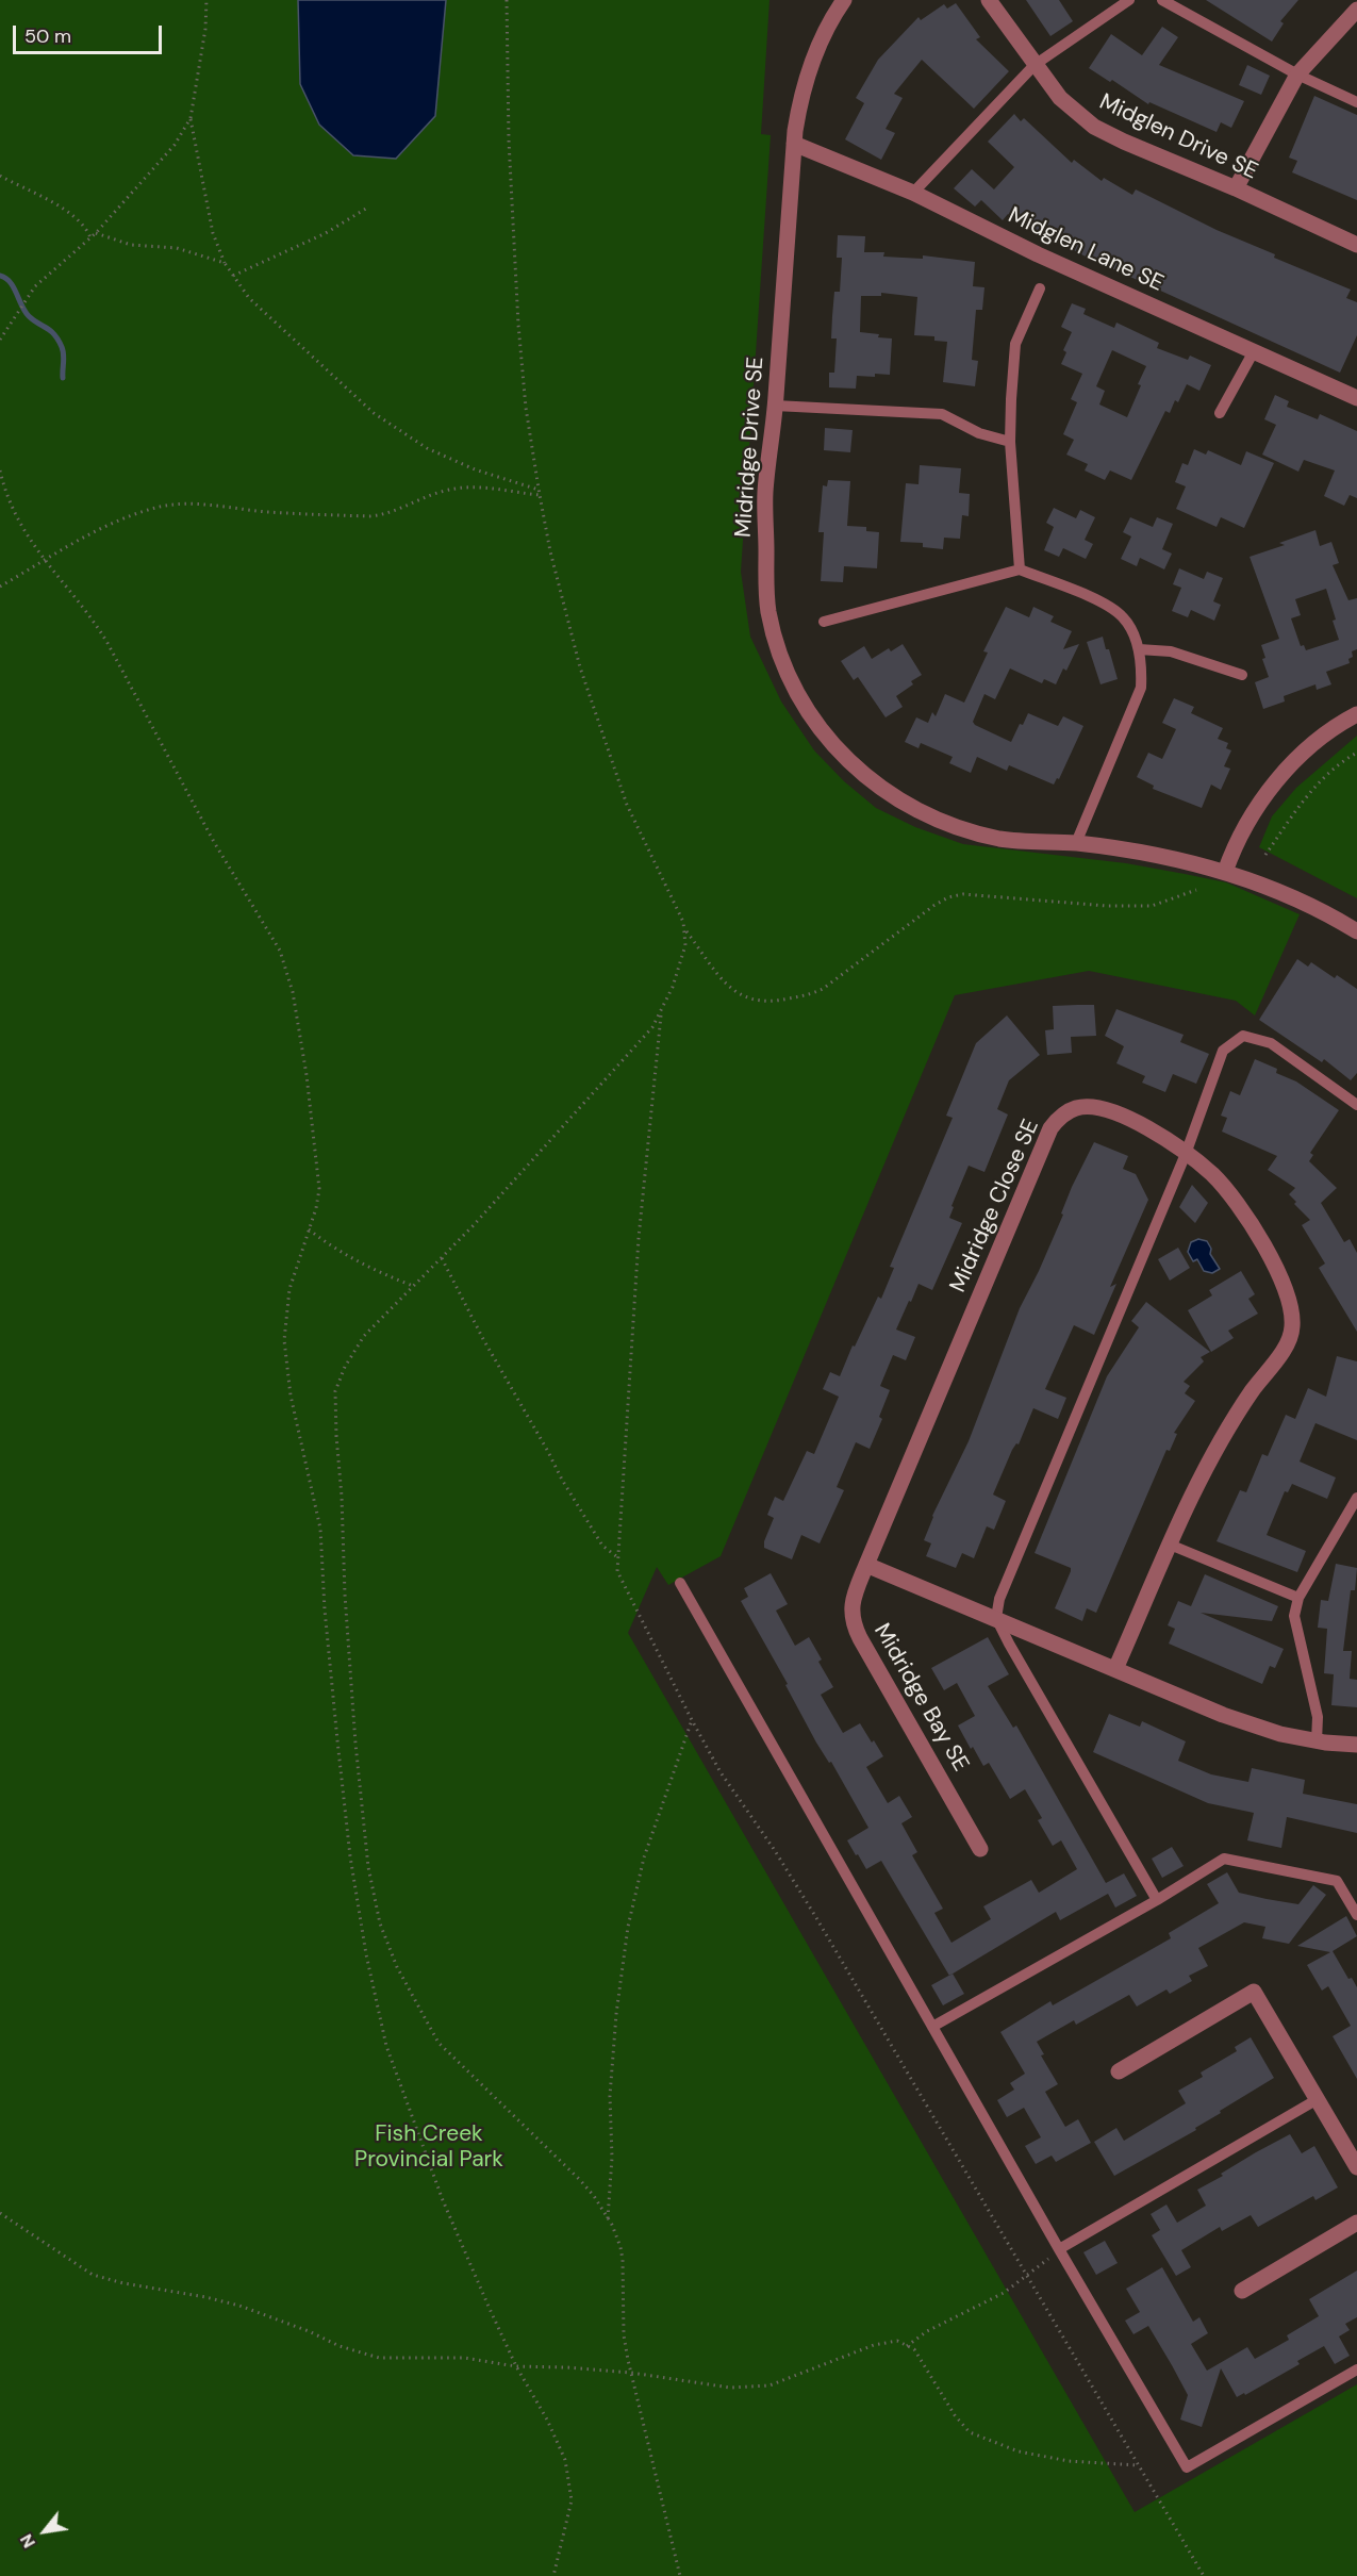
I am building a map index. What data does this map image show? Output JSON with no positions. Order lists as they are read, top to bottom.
{
  "streets": {
    "street": [
      "Midglen Drive SE",
      "Midglen Lane SE",
      "Midridge Drive SE",
      "Midridge Close SE",
      "Midridge Bay SE"
    ]
  },
  "crossings": [
    ["Midglen Lane SE", "Midridge Drive SE"],
    ["Midridge Close SE", "Midridge Bay SE"]
  ],
  "parks": ["Fish Creek Provincial Park"],
  "scale_bar": "50 m",
  "north": "bottom left"
}
